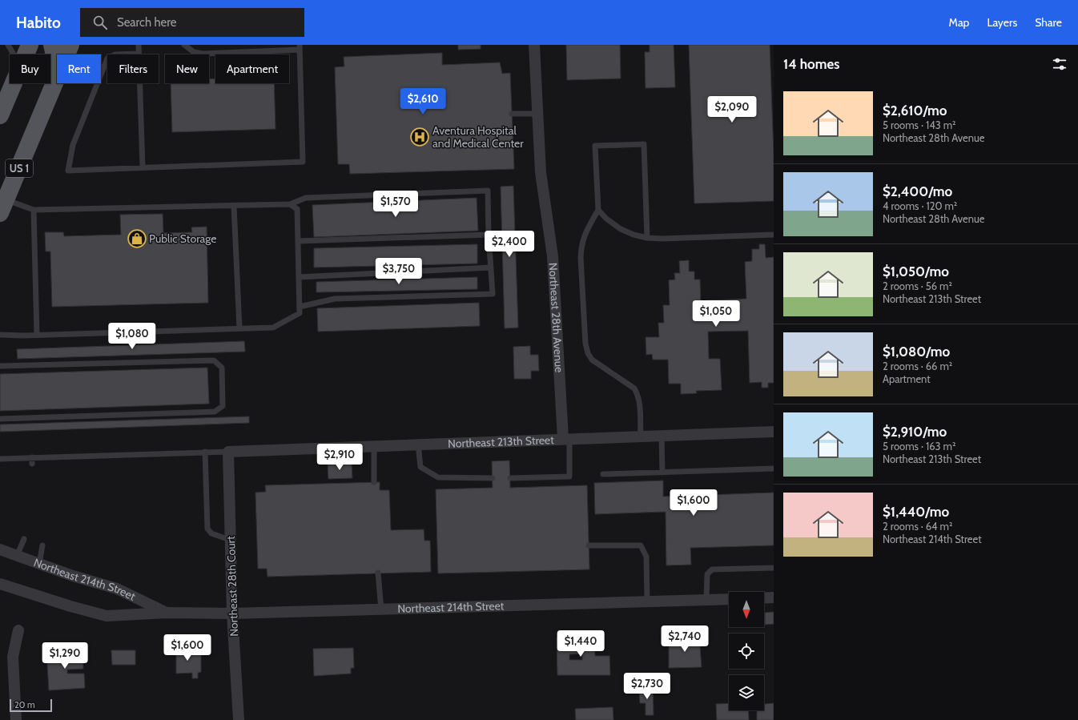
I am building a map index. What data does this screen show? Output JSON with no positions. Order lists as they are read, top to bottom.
{
  "streets": {
    "main road": ["US 1"],
    "street": [
      "Northeast 28th Avenue",
      "Northeast 213th Street",
      "Northeast 214th Street",
      "Northeast 28th Court"
    ]
  },
  "crossings": [
    ["Northeast 28th Avenue", "Northeast 213th Street"],
    ["Northeast 213th Street", "Northeast 28th Court"],
    ["Northeast 214th Street", "Northeast 28th Court"]
  ],
  "places": {
    "hospital": ["Aventura Hospital and Medical Center"],
    "shop": ["Public Storage"]
  },
  "scale_bar": "20 m",
  "north": "bottom",
  "page": {
    "header": "Habito",
    "search": "Search here",
    "nav": ["Map", "Layers", "Share"],
    "heading": "14 homes",
    "chip": [
      "Buy",
      "Rent",
      "Filters",
      "New",
      "Apartment"
    ],
    "list": [
      {
        "name": "$2,610/mo",
        "note": "5 rooms · 143 m² · Northeast 28th Avenue"
      },
      {
        "name": "$2,400/mo",
        "note": "4 rooms · 120 m² · Northeast 28th Avenue"
      },
      {
        "name": "$1,050/mo",
        "note": "2 rooms · 56 m² · Northeast 213th Street"
      },
      {
        "name": "$1,080/mo",
        "note": "2 rooms · 66 m² · Apartment"
      },
      {
        "name": "$2,910/mo",
        "note": "5 rooms · 163 m² · Northeast 213th Street"
      },
      {
        "name": "$1,440/mo",
        "note": "2 rooms · 64 m² · Northeast 214th Street"
      }
    ],
    "price": [
      "$2,610",
      "$2,090",
      "$1,570",
      "$2,400",
      "$3,750",
      "$1,050",
      "$1,080",
      "$2,910",
      "$1,600",
      "$2,740",
      "$1,440",
      "$1,600",
      "$1,290",
      "$2,730"
    ],
    "scale": "20 m"
  }
}
